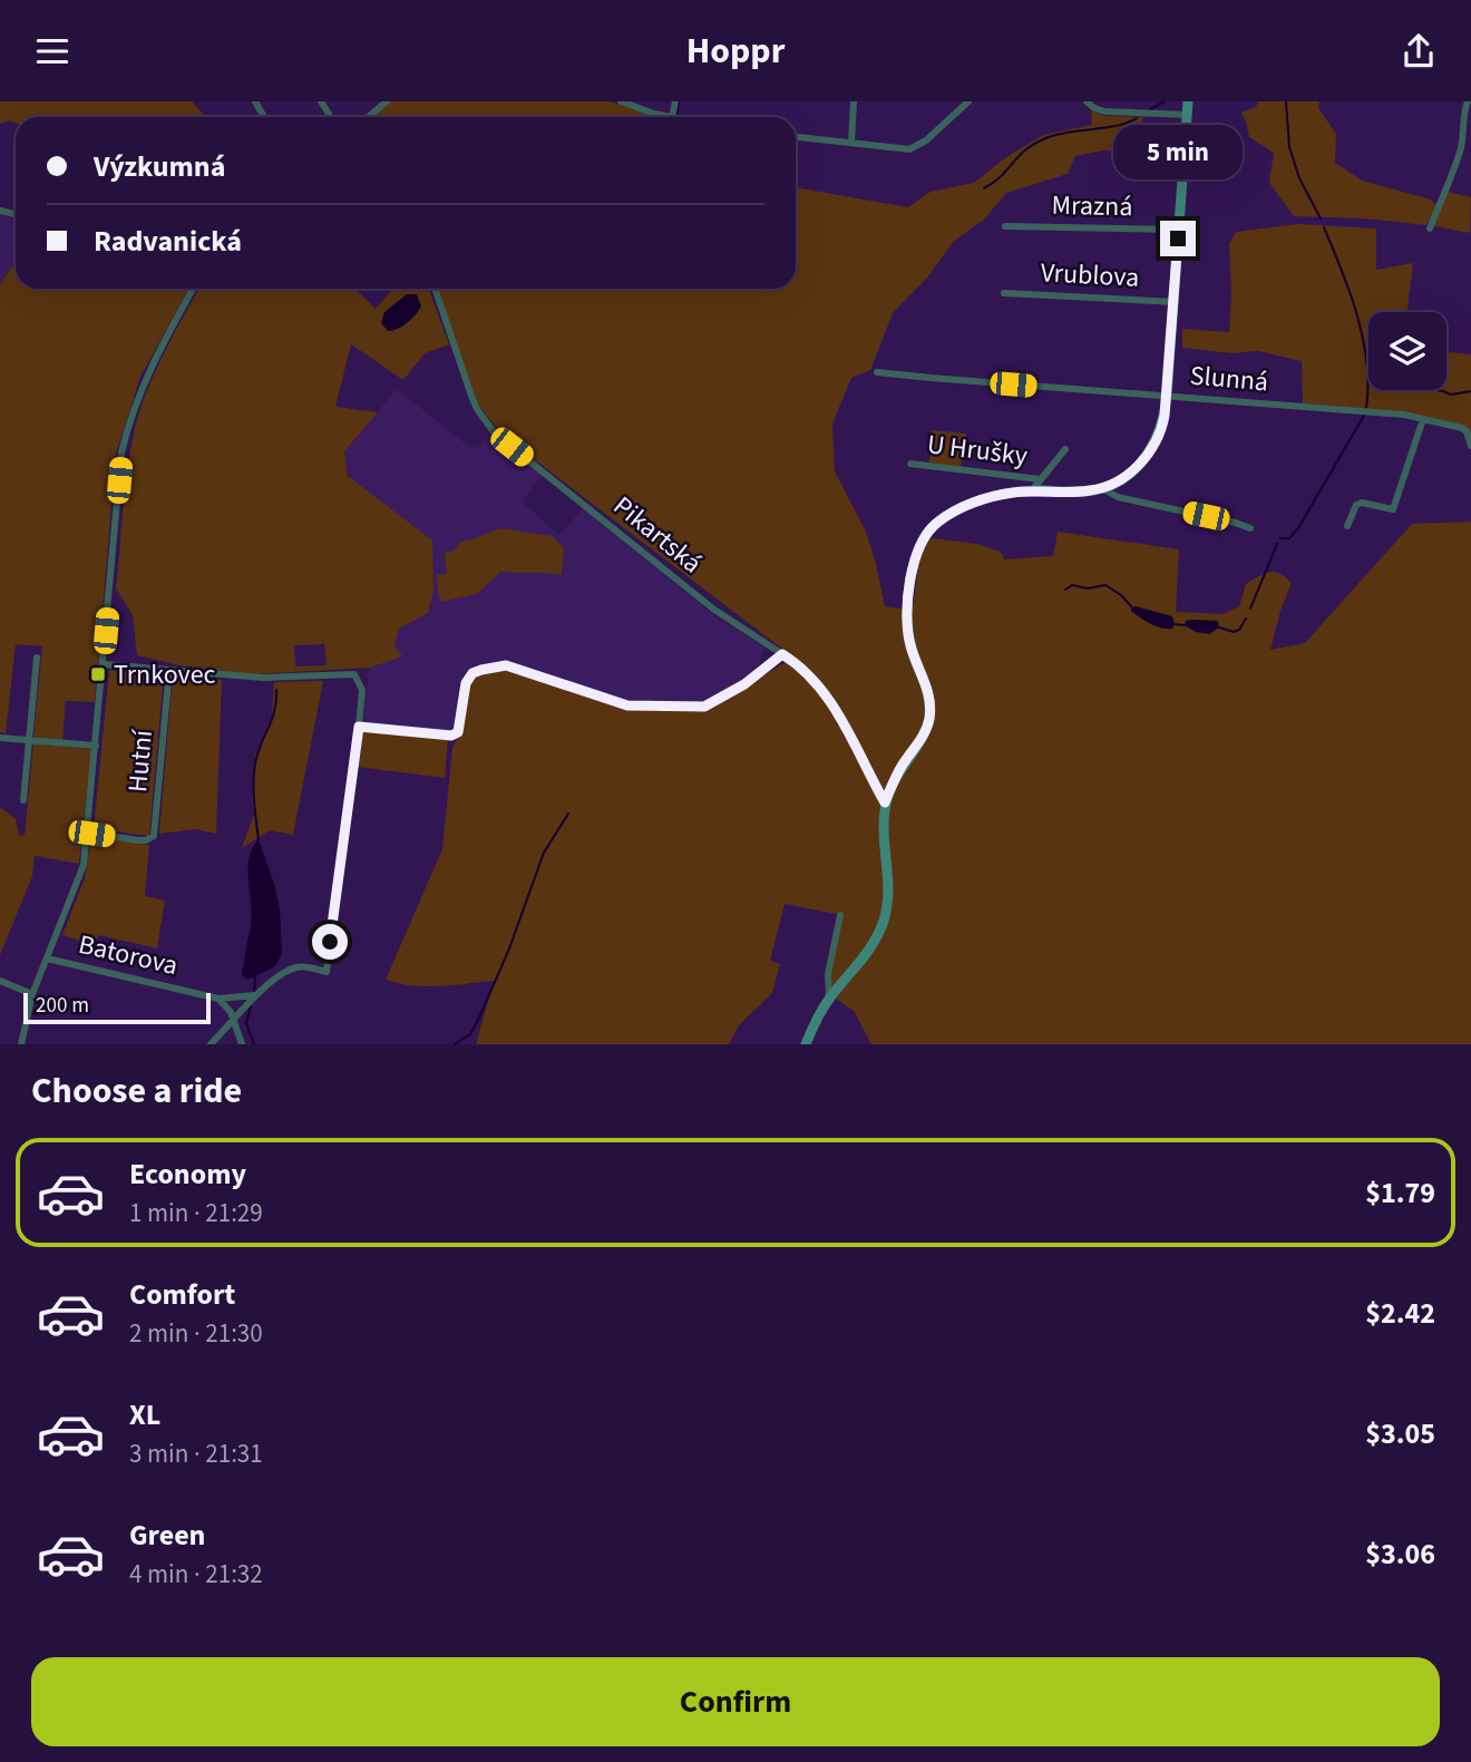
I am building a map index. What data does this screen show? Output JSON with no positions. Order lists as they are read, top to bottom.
{
  "streets": {
    "street": [
      "Mrazná",
      "Vrublova",
      "Slunná",
      "U Hrušky",
      "Pikartská",
      "Hutní",
      "Batorova"
    ]
  },
  "places": {
    "transit": ["Trnkovec"]
  },
  "scale_bar": "200 m",
  "page": {
    "header": "Hoppr",
    "banner": ["Výzkumná", "Radvanická"],
    "bubble": "5 min",
    "scale": "200 m",
    "heading": "Choose a ride",
    "list": [
      {
        "name": "Economy",
        "note": "1 min · 21:29",
        "value": "$1.79"
      },
      {
        "name": "Comfort",
        "note": "2 min · 21:30",
        "value": "$2.42"
      },
      {
        "name": "XL",
        "note": "3 min · 21:31",
        "value": "$3.05"
      },
      {
        "name": "Green",
        "note": "4 min · 21:32",
        "value": "$3.06"
      }
    ],
    "buttons": "Confirm"
  }
}
